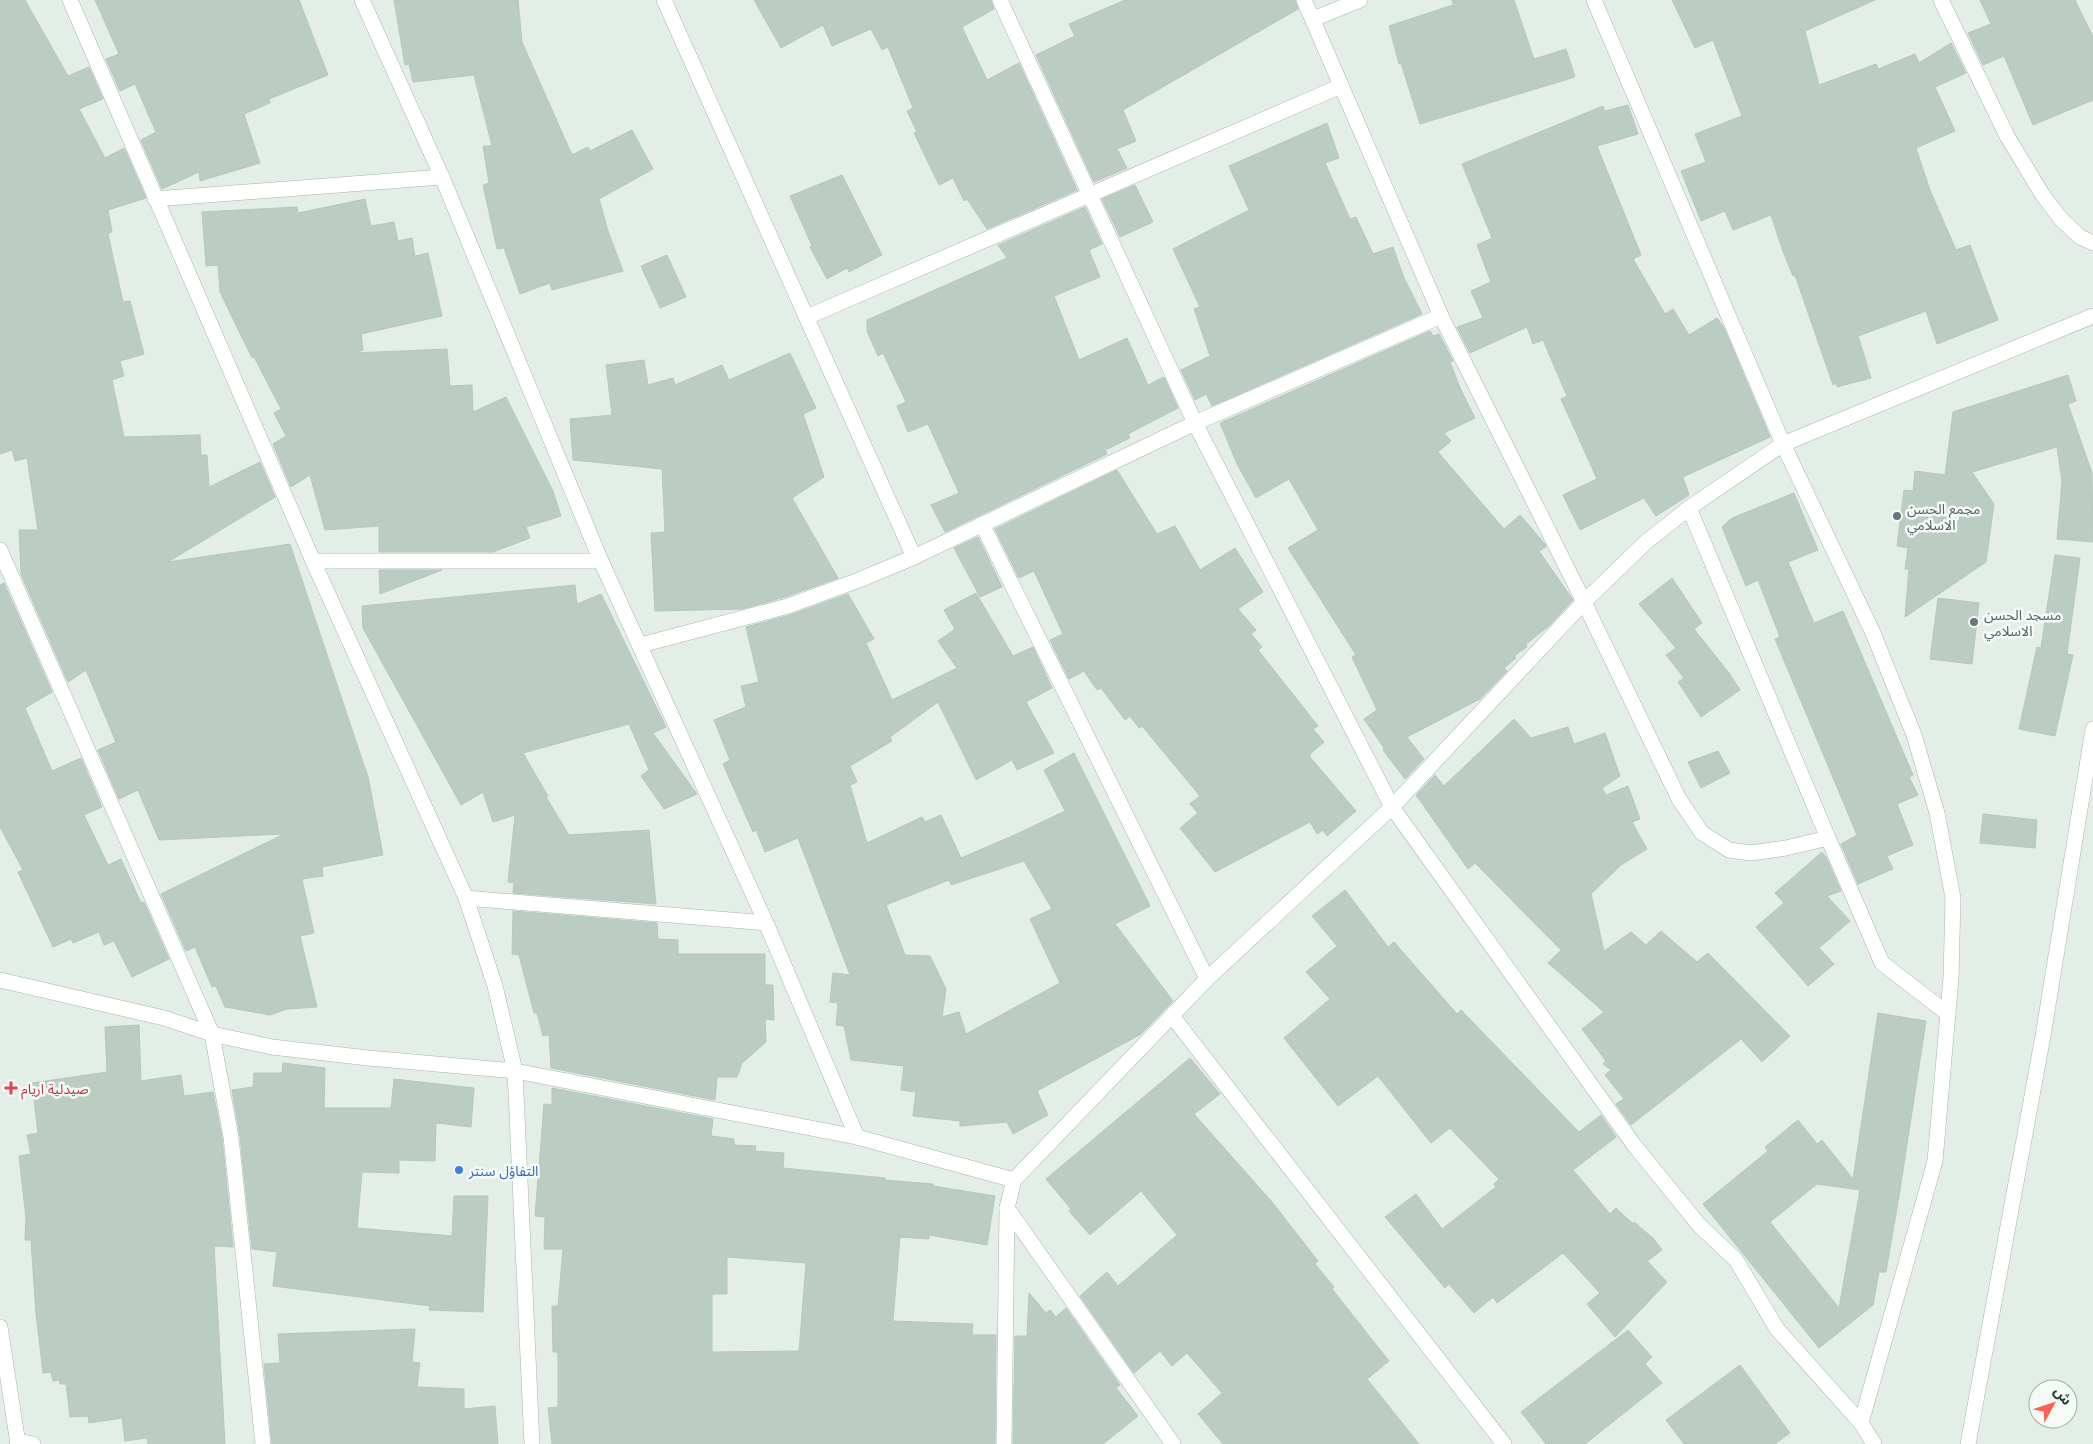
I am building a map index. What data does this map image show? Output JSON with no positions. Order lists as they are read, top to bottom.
{
  "places": {
    "other": ["مجمع الحسن الاسلامي", "مسجد الحسن الاسلامي", "التفاؤل سنتر"],
    "health": ["صيدلية اريام"]
  },
  "north": "top right"
}
